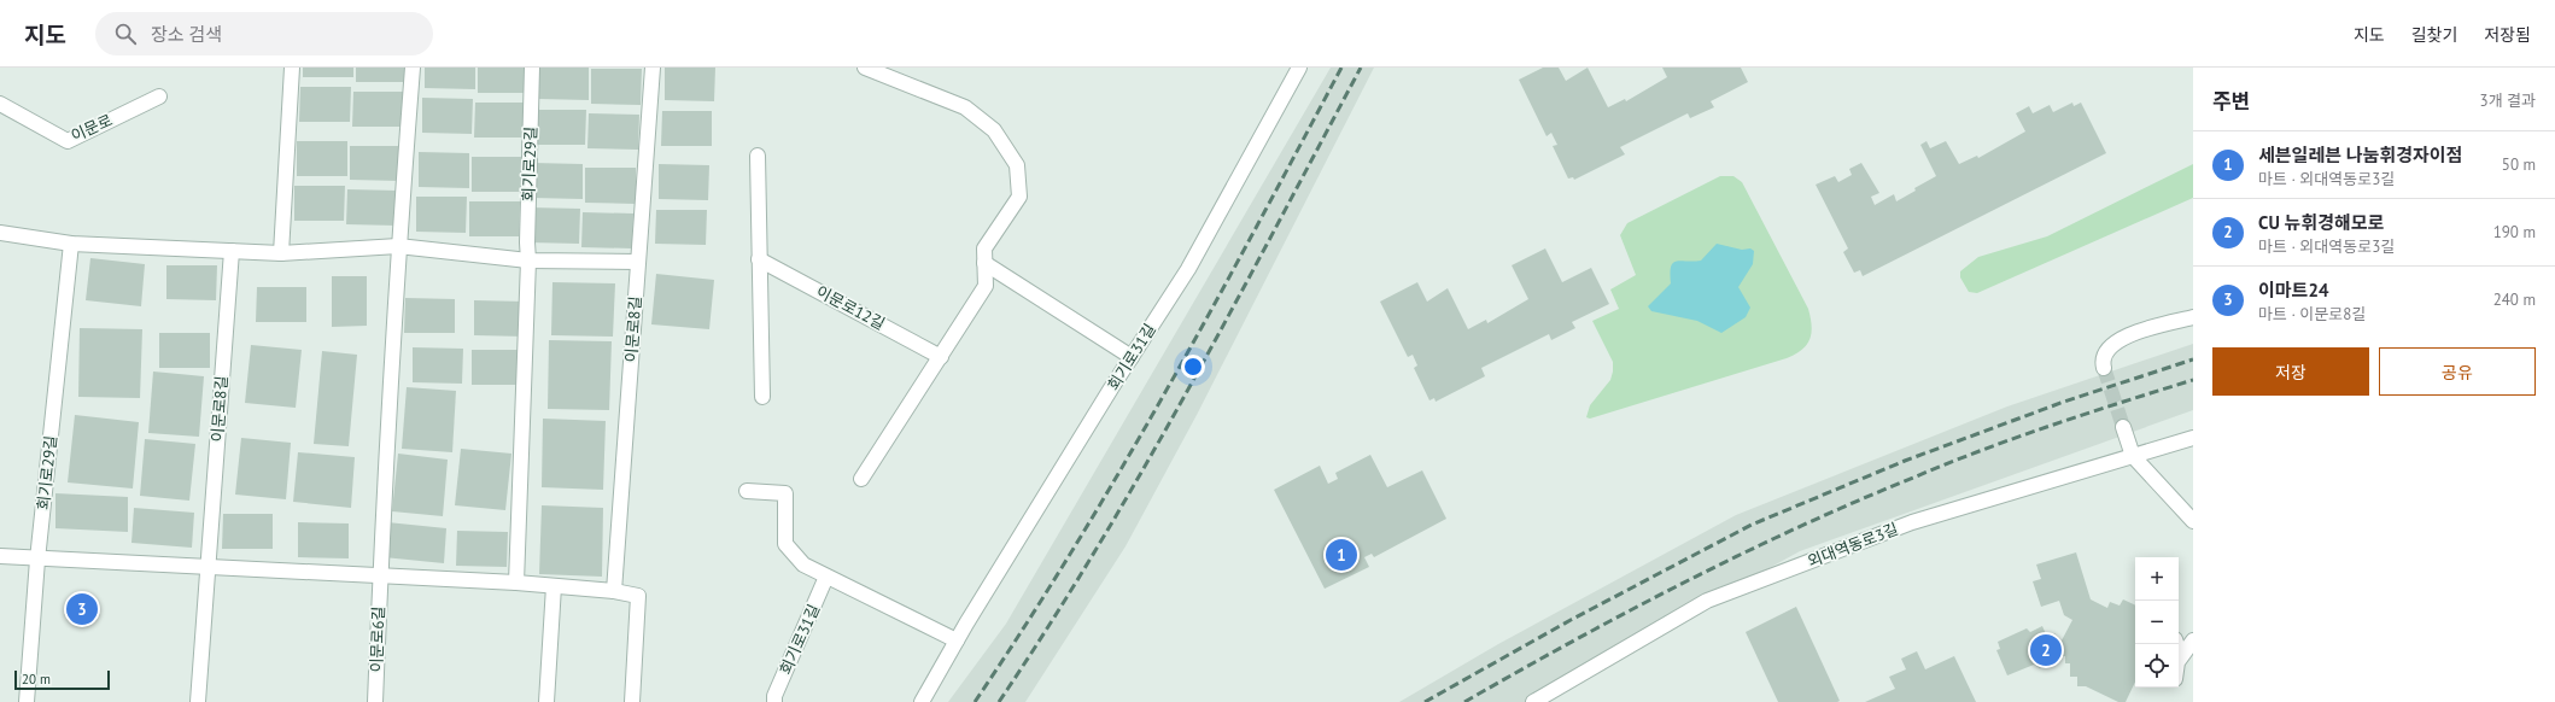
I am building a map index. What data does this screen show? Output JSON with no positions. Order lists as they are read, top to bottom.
{
  "streets": {
    "street": [
      "이문로",
      "회기로29길",
      "이문로12길",
      "이문로8길",
      "회기로31길",
      "외대역동로3길",
      "이문로6길"
    ]
  },
  "scale_bar": "20 m",
  "page": {
    "header": "지도",
    "search": "장소 검색",
    "nav": ["지도", "길찾기", "저장됨"],
    "heading": ["주변", "3개 결과"],
    "list": [
      {
        "mark": "1",
        "name": "세븐일레븐 나눔휘경자이점",
        "note": "마트 · 외대역동로3길",
        "value": "50 m"
      },
      {
        "mark": "2",
        "name": "CU 뉴휘경해모로",
        "note": "마트 · 외대역동로3길",
        "value": "190 m"
      },
      {
        "mark": "3",
        "name": "이마트24",
        "note": "마트 · 이문로8길",
        "value": "240 m"
      }
    ],
    "buttons": ["저장", "공유"],
    "pins": ["1", "3", "2"],
    "map_buttons": ["+", "−"],
    "scale": "20 m"
  }
}
